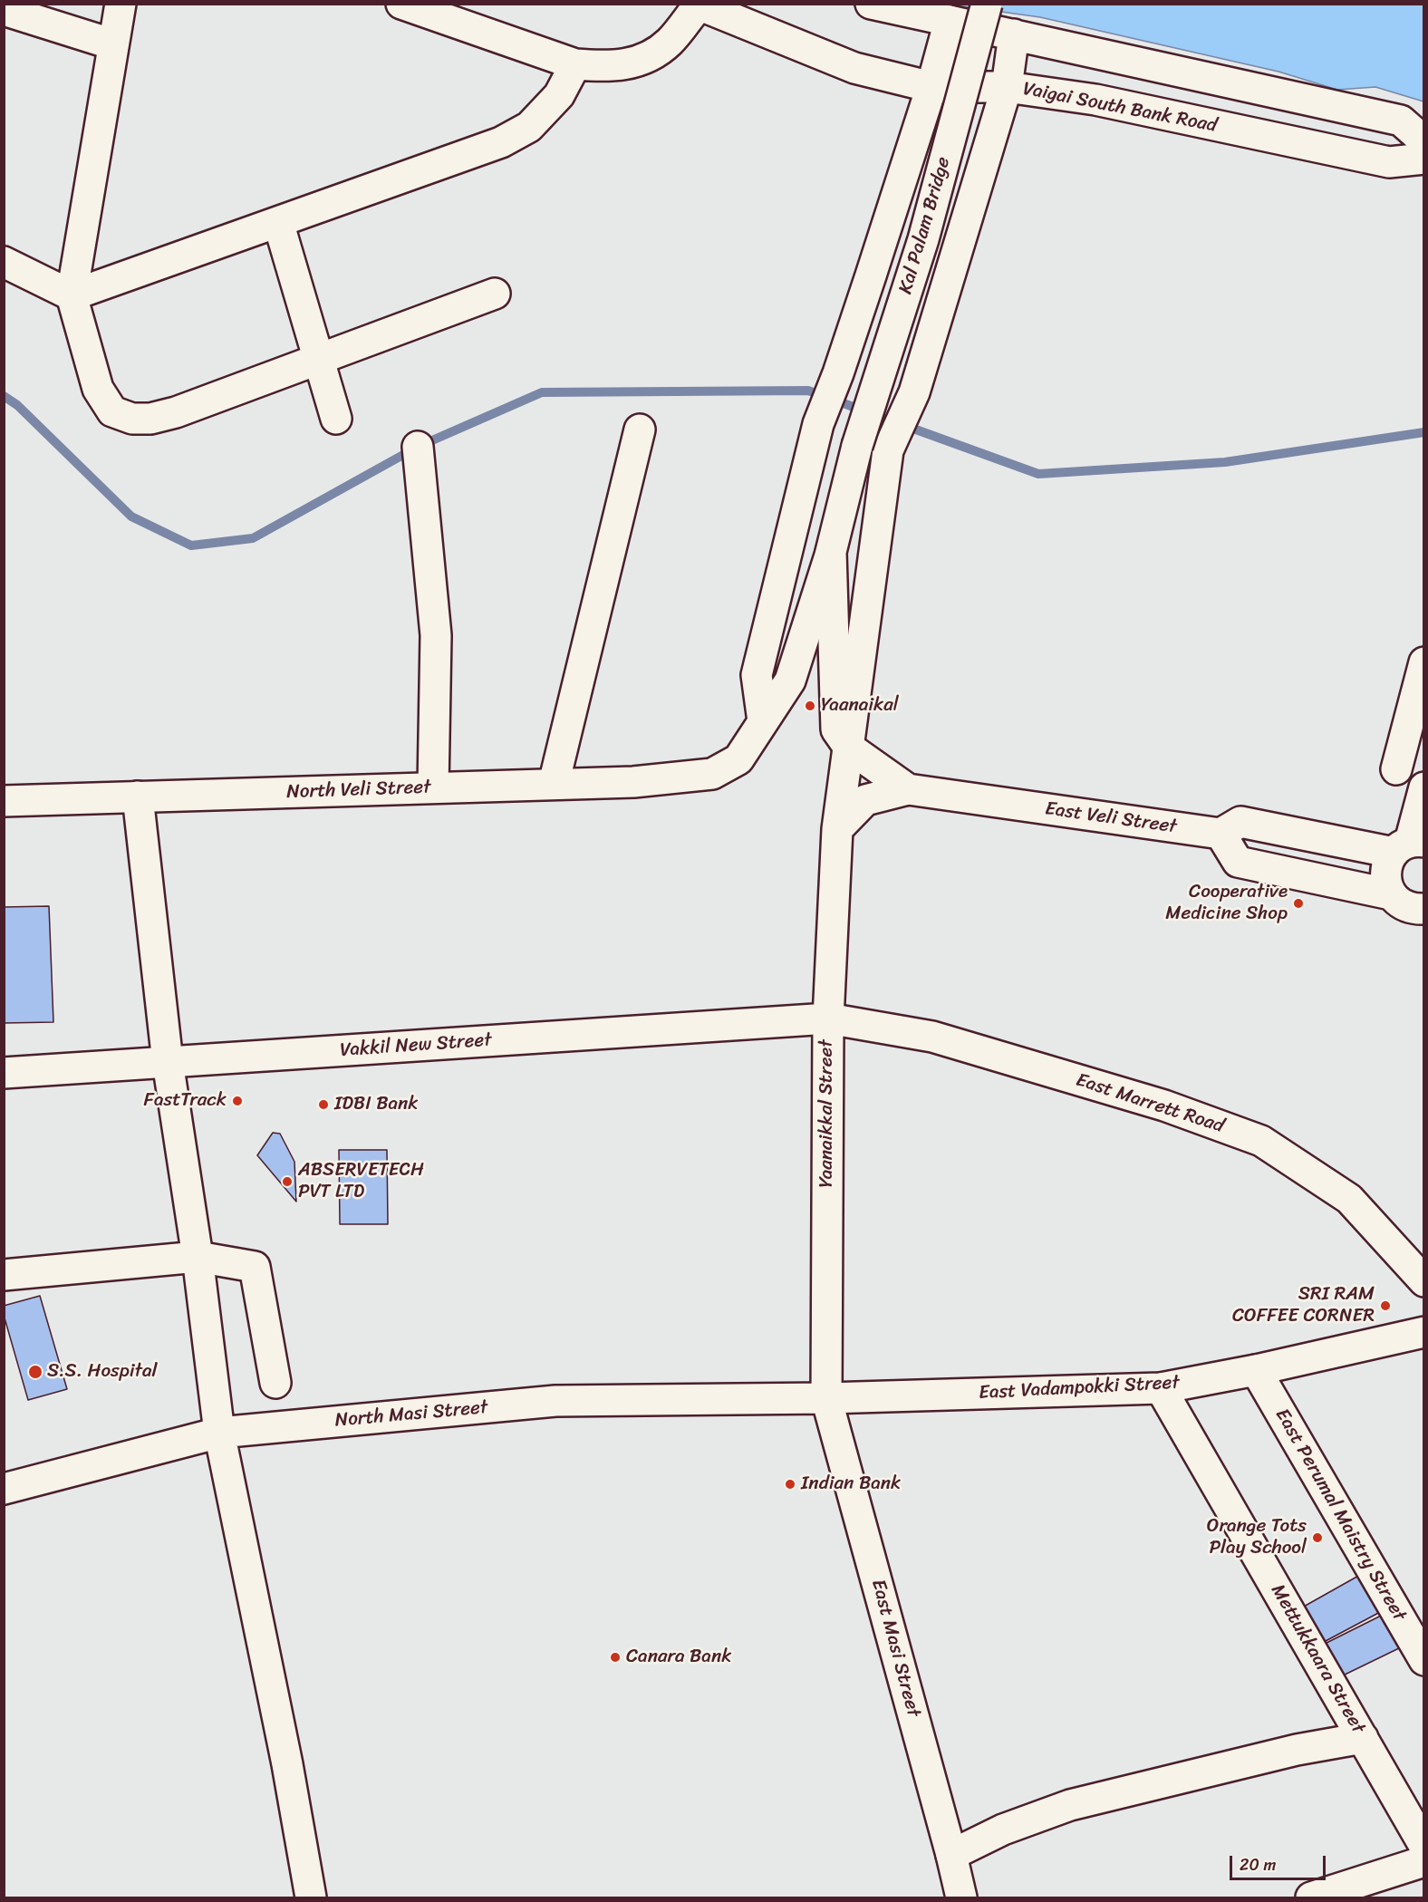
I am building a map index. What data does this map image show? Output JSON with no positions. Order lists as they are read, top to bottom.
{
  "streets": {
    "main road": [
      "Vaigai South Bank Road",
      "Kal Palam Bridge",
      "North Veli Street",
      "East Veli Street",
      "Vakkil New Street",
      "East Marrett Road",
      "Yaanaikkal Street",
      "East Vadampokki Street",
      "North Masi Street",
      "East Perumal Maistry Street",
      "East Masi Street",
      "Mettukkaara Street"
    ]
  },
  "crossings": [
    ["Vaigai South Bank Road", "Yaanaikkal Street"],
    ["East Veli Street", "Yaanaikkal Street"],
    ["Vakkil New Street", "East Marrett Road"],
    ["Vakkil New Street", "Yaanaikkal Street"],
    ["East Marrett Road", "Yaanaikkal Street"],
    ["Yaanaikkal Street", "East Vadampokki Street"],
    ["Yaanaikkal Street", "North Masi Street"],
    ["Yaanaikkal Street", "East Masi Street"],
    ["East Vadampokki Street", "North Masi Street"],
    ["East Vadampokki Street", "East Perumal Maistry Street"],
    ["East Vadampokki Street", "East Masi Street"],
    ["East Vadampokki Street", "Mettukkaara Street"],
    ["North Masi Street", "East Masi Street"]
  ],
  "places": [
    "Yaanaikal",
    "Cooperative Medicine Shop",
    "FastTrack",
    "IDBI Bank",
    "ABSERVETECH PVT LTD",
    "SRI RAM COFFEE CORNER",
    "S.S. Hospital",
    "Indian Bank",
    "Orange Tots Play School",
    "Canara Bank"
  ],
  "scale_bar": "20 m"
}
